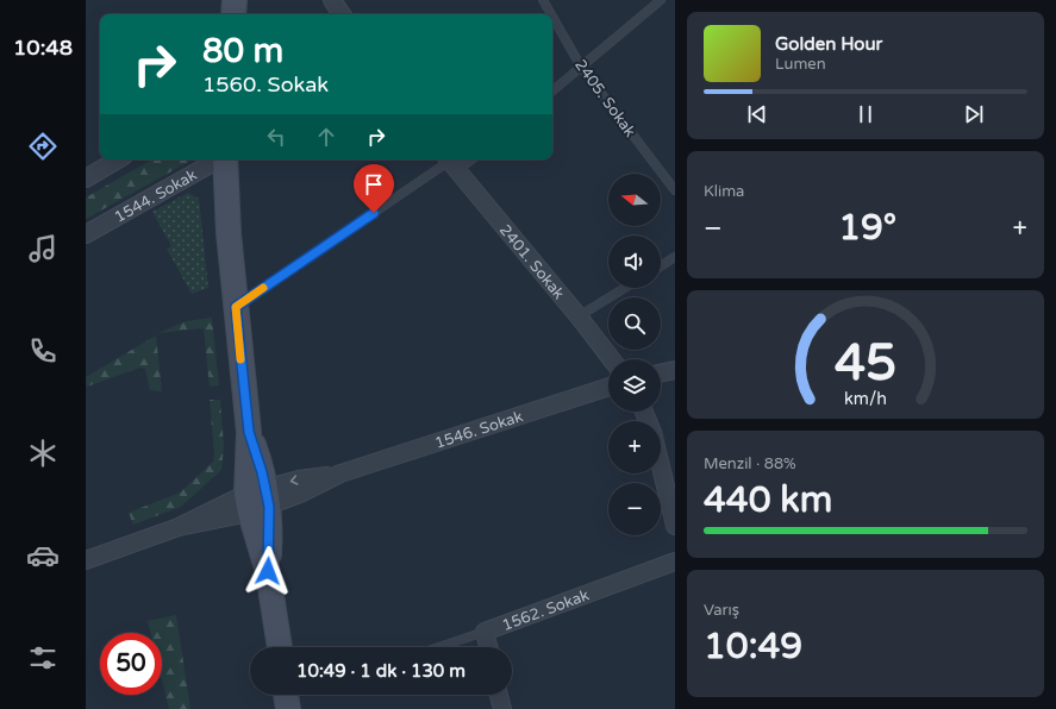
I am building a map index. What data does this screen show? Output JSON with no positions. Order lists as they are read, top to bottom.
{
  "streets": {
    "street": [
      "1544. Sokak",
      "2401. Sokak",
      "1546. Sokak",
      "1562. Sokak"
    ],
    "lane": ["2405. Sokak"]
  },
  "north": "left",
  "page": {
    "tabs": "10:48",
    "turn": ["80 m", "1560. Sokak"],
    "song": ["Golden Hour", "Lumen"],
    "tile": [
      "Klima",
      ["Menzil · 88%", "440 km"],
      ["Varış", "10:49"]
    ],
    "map_buttons": ["+", "−"],
    "heat": ["−", "19°", "+"],
    "limit": "50",
    "trip": "10:49 · 1 dk · 130 m",
    "gauge": ["45", "km/h"]
  }
}
